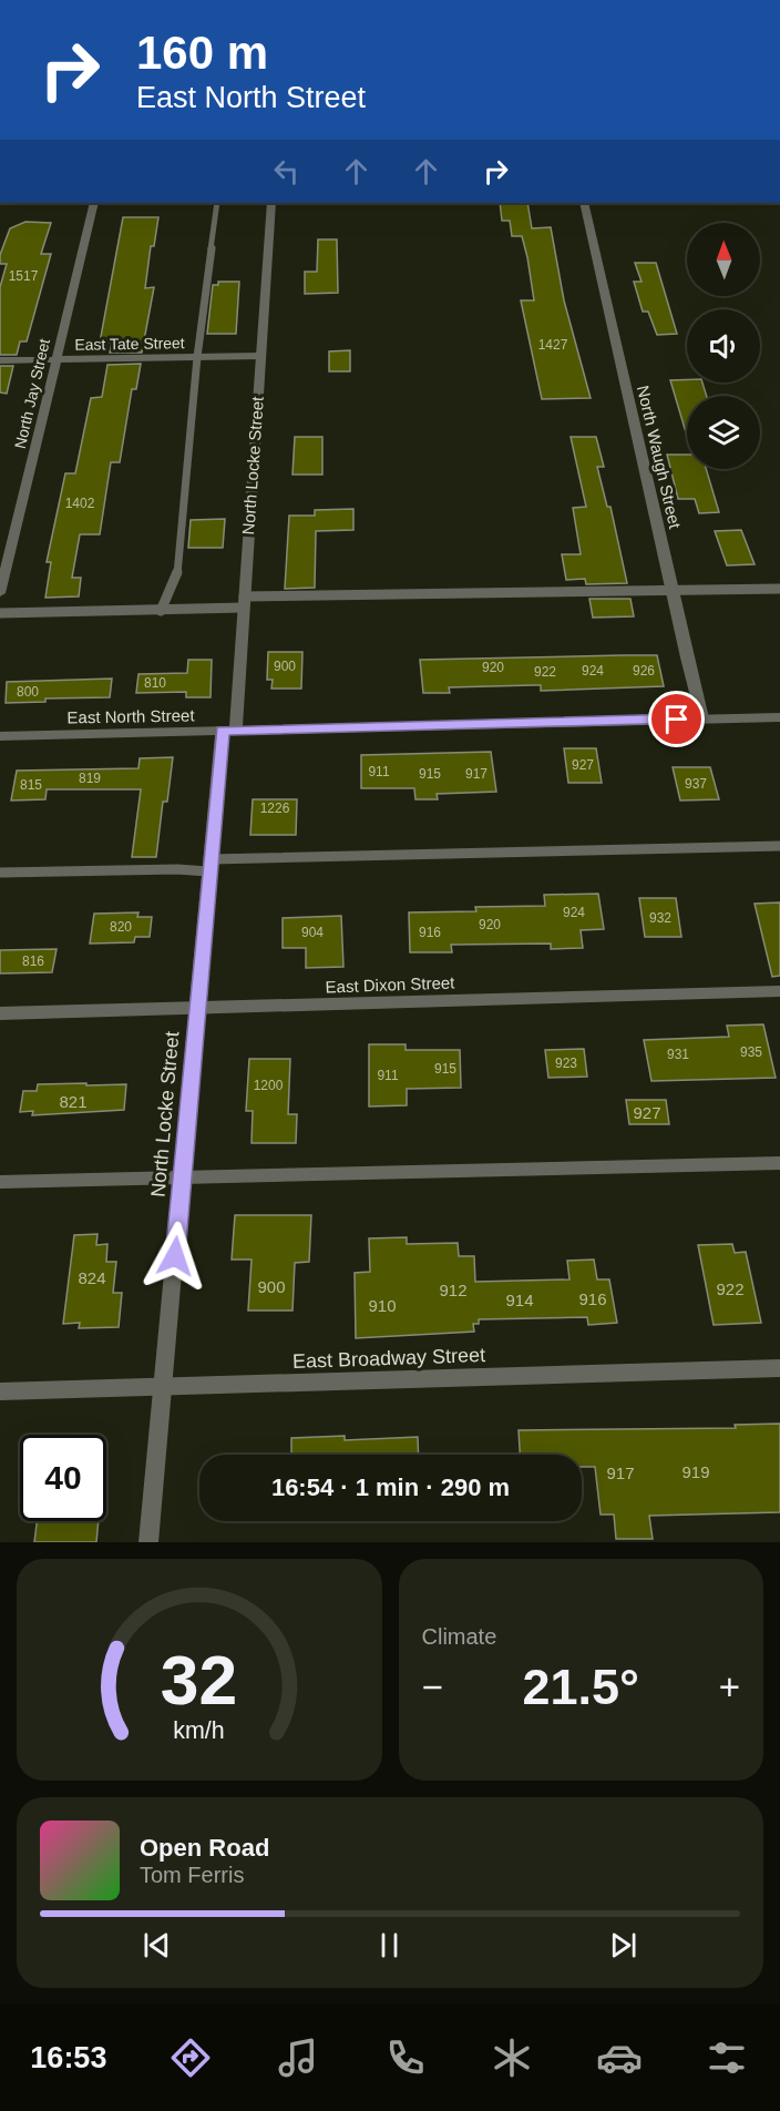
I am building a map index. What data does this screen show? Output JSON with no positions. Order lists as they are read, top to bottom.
{
  "streets": {
    "street": [
      "East Tate Street",
      "North Jay Street",
      "North Waugh Street",
      "North Locke Street",
      "East North Street",
      "East Dixon Street",
      "East Broadway Street"
    ]
  },
  "crossings": [
    ["East Tate Street", "North Jay Street"],
    ["East Tate Street", "North Locke Street"],
    ["North Waugh Street", "East North Street"],
    ["North Locke Street", "East North Street"],
    ["North Locke Street", "East Dixon Street"],
    ["North Locke Street", "East Broadway Street"]
  ],
  "house_numbers": [
    "1517",
    "1427",
    "1402",
    "900",
    "920",
    "924",
    "926",
    "922",
    "810",
    "800",
    "927",
    "911",
    "915",
    "917",
    "819",
    "937",
    "815",
    "1226",
    "924",
    "932",
    "920",
    "820",
    "904",
    "916",
    "816",
    "935",
    "931",
    "923",
    "915",
    "911",
    "1200",
    "821",
    "927",
    "824",
    "900",
    "922",
    "912",
    "916",
    "914",
    "910",
    "919",
    "917"
  ],
  "north": "top",
  "page": {
    "turn": ["160 m", "East North Street"],
    "limit": "40",
    "trip": "16:54 · 1 min · 290 m",
    "tile": "Climate",
    "heat": ["−", "21.5°", "+"],
    "song": ["Open Road", "Tom Ferris"],
    "tabs": "16:53",
    "gauge": ["32", "km/h"]
  }
}
